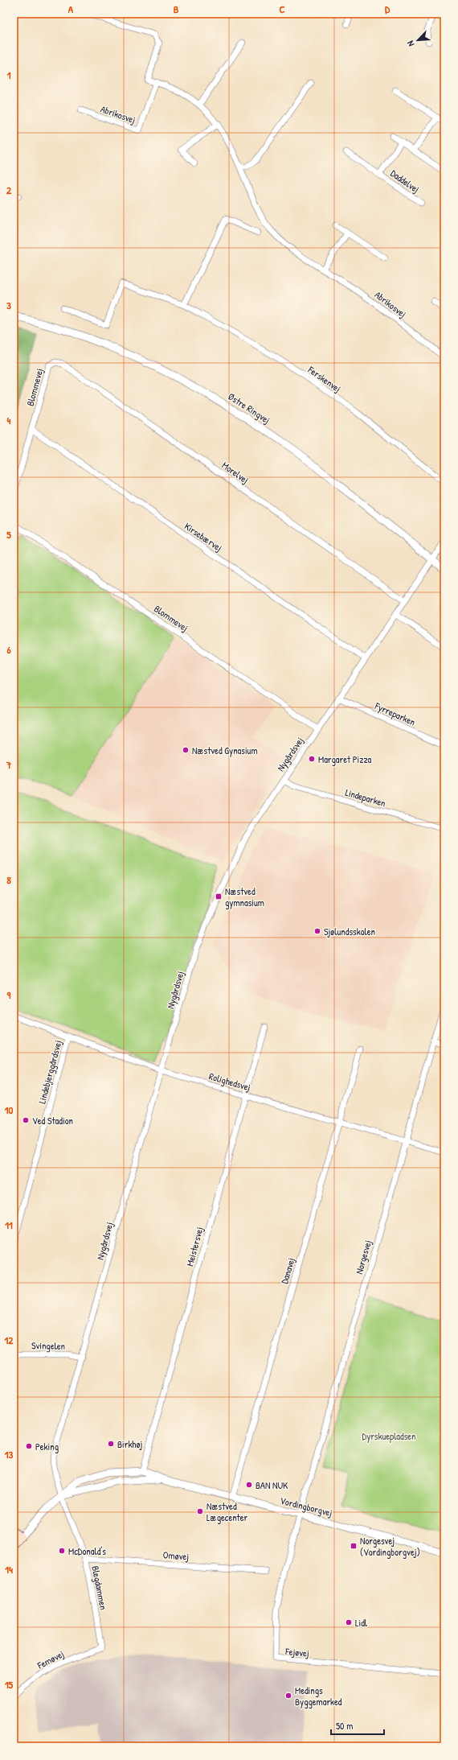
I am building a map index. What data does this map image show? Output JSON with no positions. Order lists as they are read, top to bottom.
{
  "streets": {
    "street": [
      "Abrikosvej",
      "Daddelvej",
      "Ferskenvej",
      "Blommevej",
      "Østre Ringvej",
      "Morelvej",
      "Kirsebærvej",
      "Fyrreparken",
      "Nygårdsvej",
      "Lindeparken",
      "Lindebjerggårdsvej",
      "Rolighedsvej",
      "Meistersvej",
      "Norgesvej",
      "Danavej",
      "Svingelen",
      "Vordingborgvej",
      "Omøvej",
      "Blegdammen",
      "Fejøvej",
      "Femøvej"
    ]
  },
  "crossings": [
    ["Blommevej", "Morelvej"],
    ["Blommevej", "Kirsebærvej"],
    ["Blommevej", "Nygårdsvej"],
    ["Østre Ringvej", "Nygårdsvej"],
    ["Morelvej", "Nygårdsvej"],
    ["Kirsebærvej", "Nygårdsvej"],
    ["Fyrreparken", "Nygårdsvej"],
    ["Nygårdsvej", "Lindeparken"],
    ["Nygårdsvej", "Rolighedsvej"],
    ["Nygårdsvej", "Svingelen"],
    ["Nygårdsvej", "Vordingborgvej"],
    ["Nygårdsvej", "Blegdammen"],
    ["Lindebjerggårdsvej", "Rolighedsvej"],
    ["Rolighedsvej", "Meistersvej"],
    ["Rolighedsvej", "Norgesvej"],
    ["Rolighedsvej", "Danavej"],
    ["Meistersvej", "Vordingborgvej"],
    ["Norgesvej", "Vordingborgvej"],
    ["Norgesvej", "Fejøvej"],
    ["Danavej", "Vordingborgvej"],
    ["Vordingborgvej", "Blegdammen"],
    ["Vordingborgvej", "Fejøvej"],
    ["Omøvej", "Blegdammen"],
    ["Blegdammen", "Femøvej"]
  ],
  "parks": ["Dyrskuepladsen"],
  "places": {
    "other": [
      "Næstved Gynasium",
      "Margaret Pizza",
      "Sjølundsskolen",
      "Ved Stadion",
      "Birkhøj",
      "Peking",
      "BAN NUK",
      "Næstved Lægecenter",
      "McDonald's",
      "Lidl",
      "Medings Byggemarked"
    ],
    "transit": ["Næstved gymnasium", "Norgesvej (Vordingborgvej)"]
  },
  "scale_bar": "50 m",
  "north": "bottom left",
  "grid": {
    "columns": [
      "A",
      "B",
      "C",
      "D"
    ],
    "rows": [
      "1",
      "2",
      "3",
      "4",
      "5",
      "6",
      "7",
      "8",
      "9",
      "10",
      "11",
      "12",
      "13",
      "14",
      "15"
    ]
  }
}
